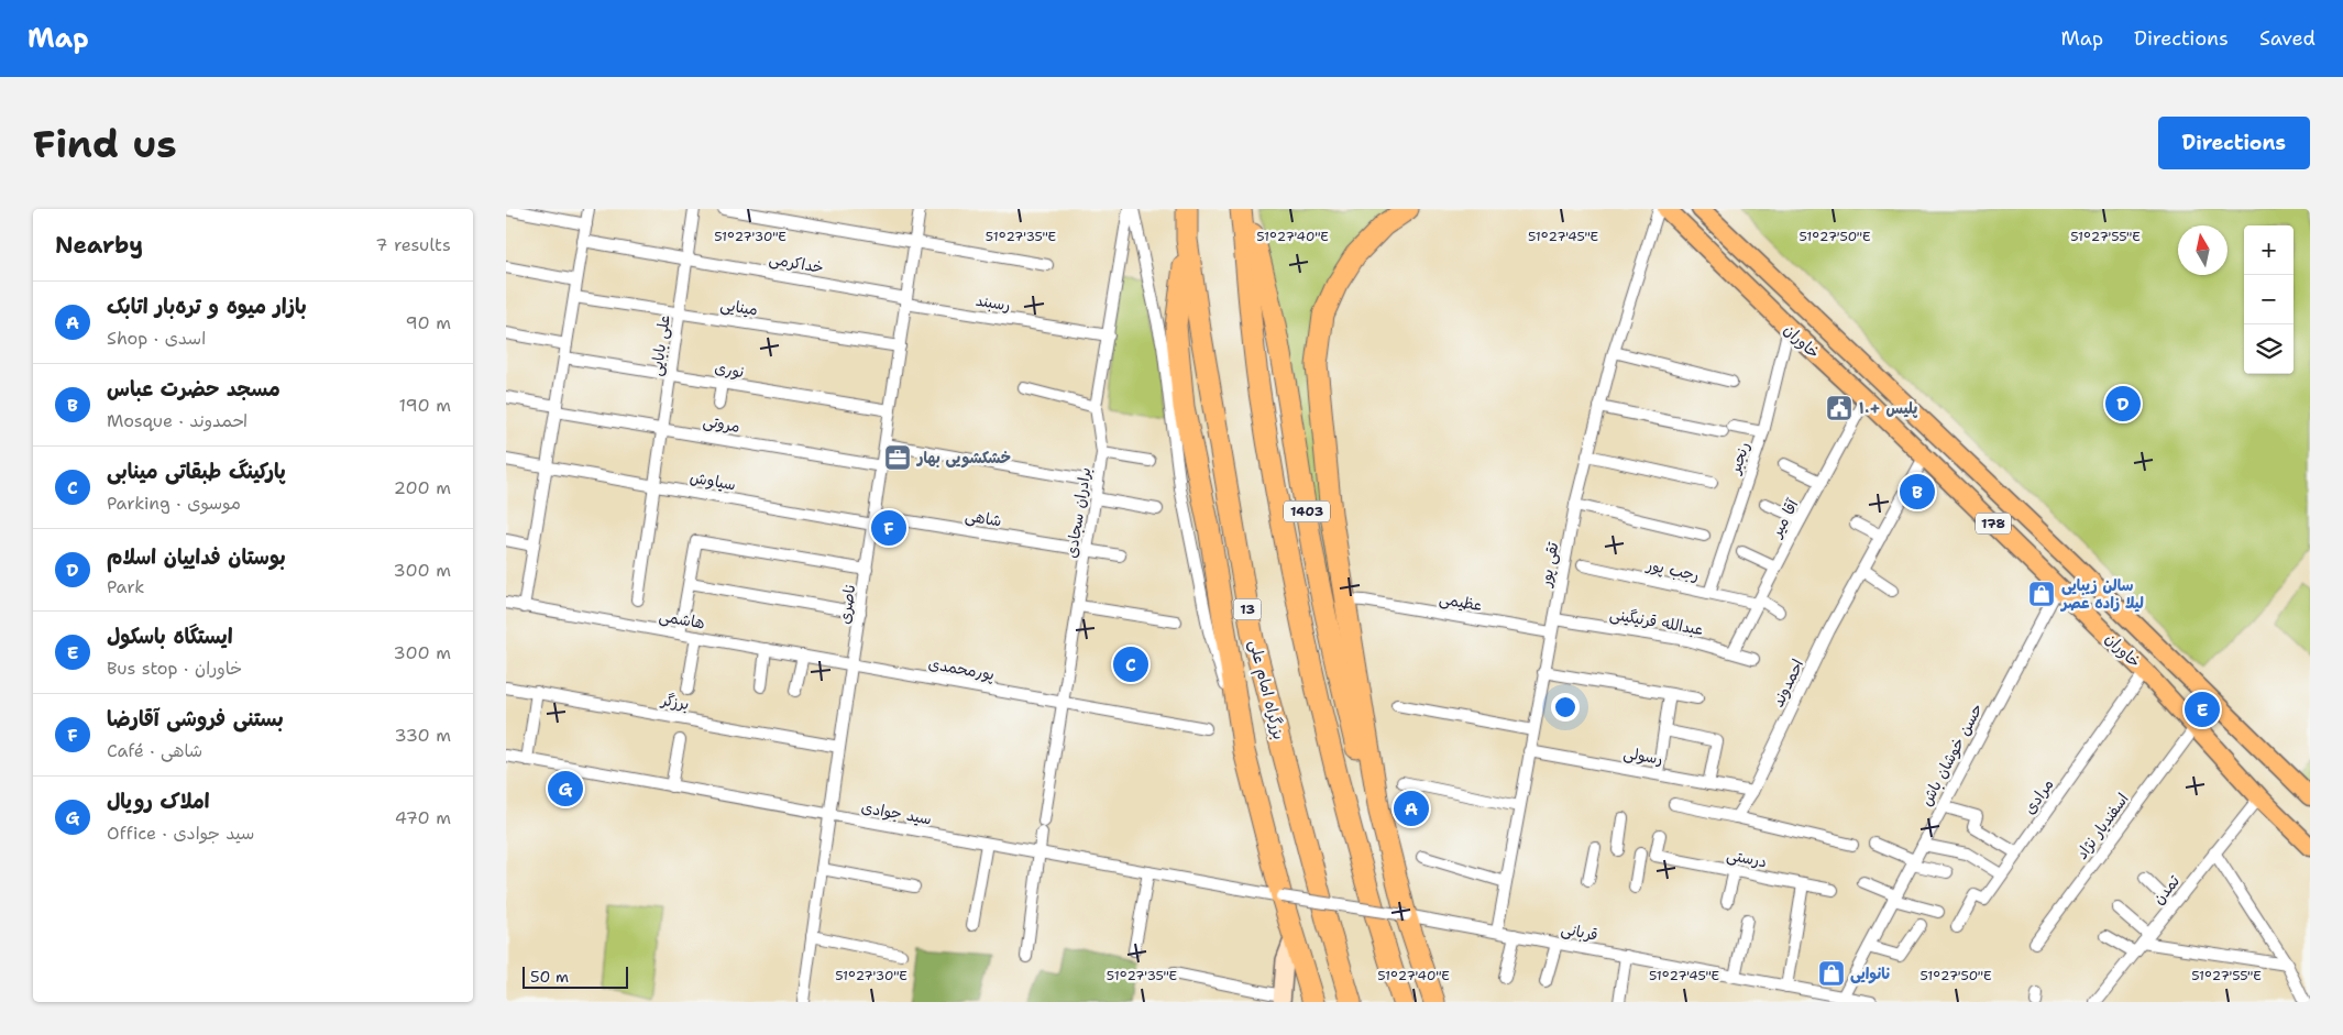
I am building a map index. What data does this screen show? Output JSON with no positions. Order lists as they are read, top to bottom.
{
  "streets": {
    "highway": ["1403", "13", "بزرگراه امام علی"],
    "main road": ["خاوران", "178"],
    "street": [
      "خداکرمی",
      "رسبند",
      "مینایی",
      "علی بابایی",
      "نوری",
      "مروتی",
      "رنجبر",
      "سیاوش",
      "برادران سجادی",
      "شاهی",
      "آقا میر",
      "تقی پور",
      "رجب پور",
      "عظیمی",
      "ناصری",
      "هاشمی",
      "عبدالله قرنیگینی",
      "پورمحمدی",
      "احمدوند",
      "برزگر",
      "حسن خوشان باش",
      "رسولی",
      "مرادی",
      "سید جوادی",
      "اسفندیار نژاد",
      "درستی",
      "تمدن",
      "قربانی"
    ]
  },
  "crossings": [
    ["خداکرمی", "رسبند"],
    ["خداکرمی", "علی بابایی"],
    ["خداکرمی", "ناصری"],
    ["رسبند", "برادران سجادی"],
    ["رسبند", "ناصری"],
    ["مینایی", "علی بابایی"],
    ["مینایی", "ناصری"],
    ["خاوران", "رنجبر"],
    ["خاوران", "آقا میر"],
    ["خاوران", "احمدوند"],
    ["خاوران", "حسن خوشان باش"],
    ["خاوران", "مرادی"],
    ["خاوران", "اسفندیار نژاد"],
    ["خاوران", "تمدن"],
    ["علی بابایی", "نوری"],
    ["علی بابایی", "مروتی"],
    ["علی بابایی", "سیاوش"],
    ["نوری", "ناصری"],
    ["مروتی", "ناصری"],
    ["رنجبر", "رجب پور"],
    ["سیاوش", "شاهی"],
    ["سیاوش", "ناصری"],
    ["برادران سجادی", "شاهی"],
    ["برادران سجادی", "پورمحمدی"],
    ["شاهی", "ناصری"],
    ["آقا میر", "رجب پور"],
    ["آقا میر", "عبدالله قرنیگینی"],
    ["تقی پور", "عظیمی"],
    ["تقی پور", "عبدالله قرنیگینی"],
    ["تقی پور", "رسولی"],
    ["تقی پور", "قربانی"],
    ["ناصری", "هاشمی"],
    ["ناصری", "پورمحمدی"],
    ["ناصری", "برزگر"],
    ["ناصری", "سید جوادی"],
    ["هاشمی", "پورمحمدی"],
    ["احمدوند", "رسولی"],
    ["حسن خوشان باش", "قربانی"],
    ["سید جوادی", "قربانی"]
  ],
  "places": {
    "public building": ["پلیس +۱۰"],
    "office": ["خشکشویی بهار"],
    "shop": ["سالن زیبایی لیلا زاده عصر", "نانوایی"]
  },
  "scale_bar": "50 m",
  "north": "top",
  "page": {
    "header": "Map",
    "nav": ["Map", "Directions", "Saved"],
    "buttons": "Directions",
    "title": "Find us",
    "heading": ["Nearby", "7 results"],
    "map_buttons": ["+", "−"],
    "list": [
      {
        "mark": "A",
        "name": "بازار میوه و تره‌بار اتابک",
        "note": "Shop · اسدی",
        "value": "90 m"
      },
      {
        "mark": "B",
        "name": "مسجد حضرت عباس",
        "note": "Mosque · احمدوند",
        "value": "190 m"
      },
      {
        "mark": "C",
        "name": "پارکینگ طبقاتی مینابی",
        "note": "Parking · موسوی",
        "value": "200 m"
      },
      {
        "mark": "D",
        "name": "بوستان فداییان اسلام",
        "note": "Park",
        "value": "300 m"
      },
      {
        "mark": "E",
        "name": "ایستگاه باسکول",
        "note": "Bus stop · خاوران",
        "value": "300 m"
      },
      {
        "mark": "F",
        "name": "بستنی فروشی آقارضا",
        "note": "Café · شاهی",
        "value": "330 m"
      },
      {
        "mark": "G",
        "name": "املاک رویال",
        "note": "Office · سید جوادی",
        "value": "470 m"
      }
    ],
    "pins": [
      "D",
      "B",
      "F",
      "C",
      "E",
      "G",
      "A"
    ],
    "scale": "50 m"
  },
  "coordinates": [
    "51°27'50\"E",
    "51°27'30\"E",
    "51°27'35\"E",
    "51°27'40\"E",
    "51°27'45\"E",
    "51°27'55\"E"
  ]
}
